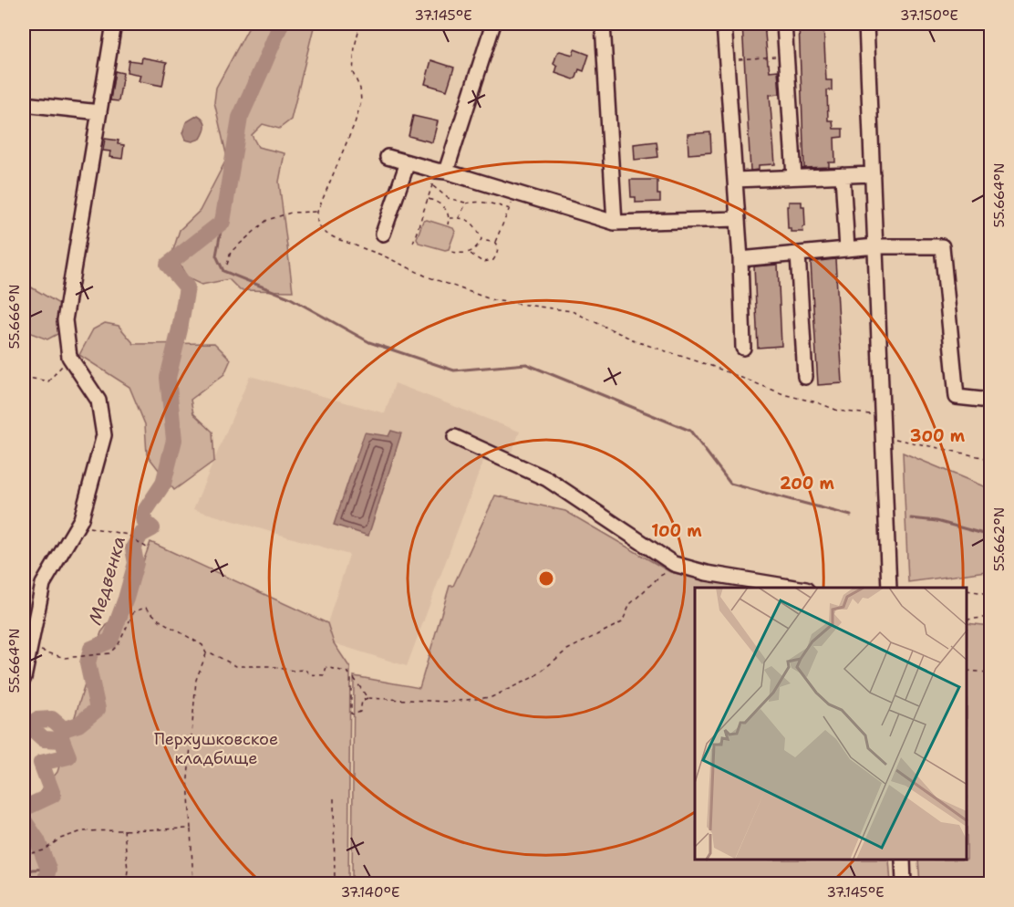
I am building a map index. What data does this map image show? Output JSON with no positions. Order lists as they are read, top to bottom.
{
  "water": ["Медвенка"],
  "parks": ["Перхушковское кладбище"],
  "coordinates": [
    "37.145°E",
    "37.150°E",
    "55.664°N",
    "55.666°N",
    "55.662°N",
    "37.140°E"
  ],
  "rings": ["300 m", "200 m", "100 m"]
}
